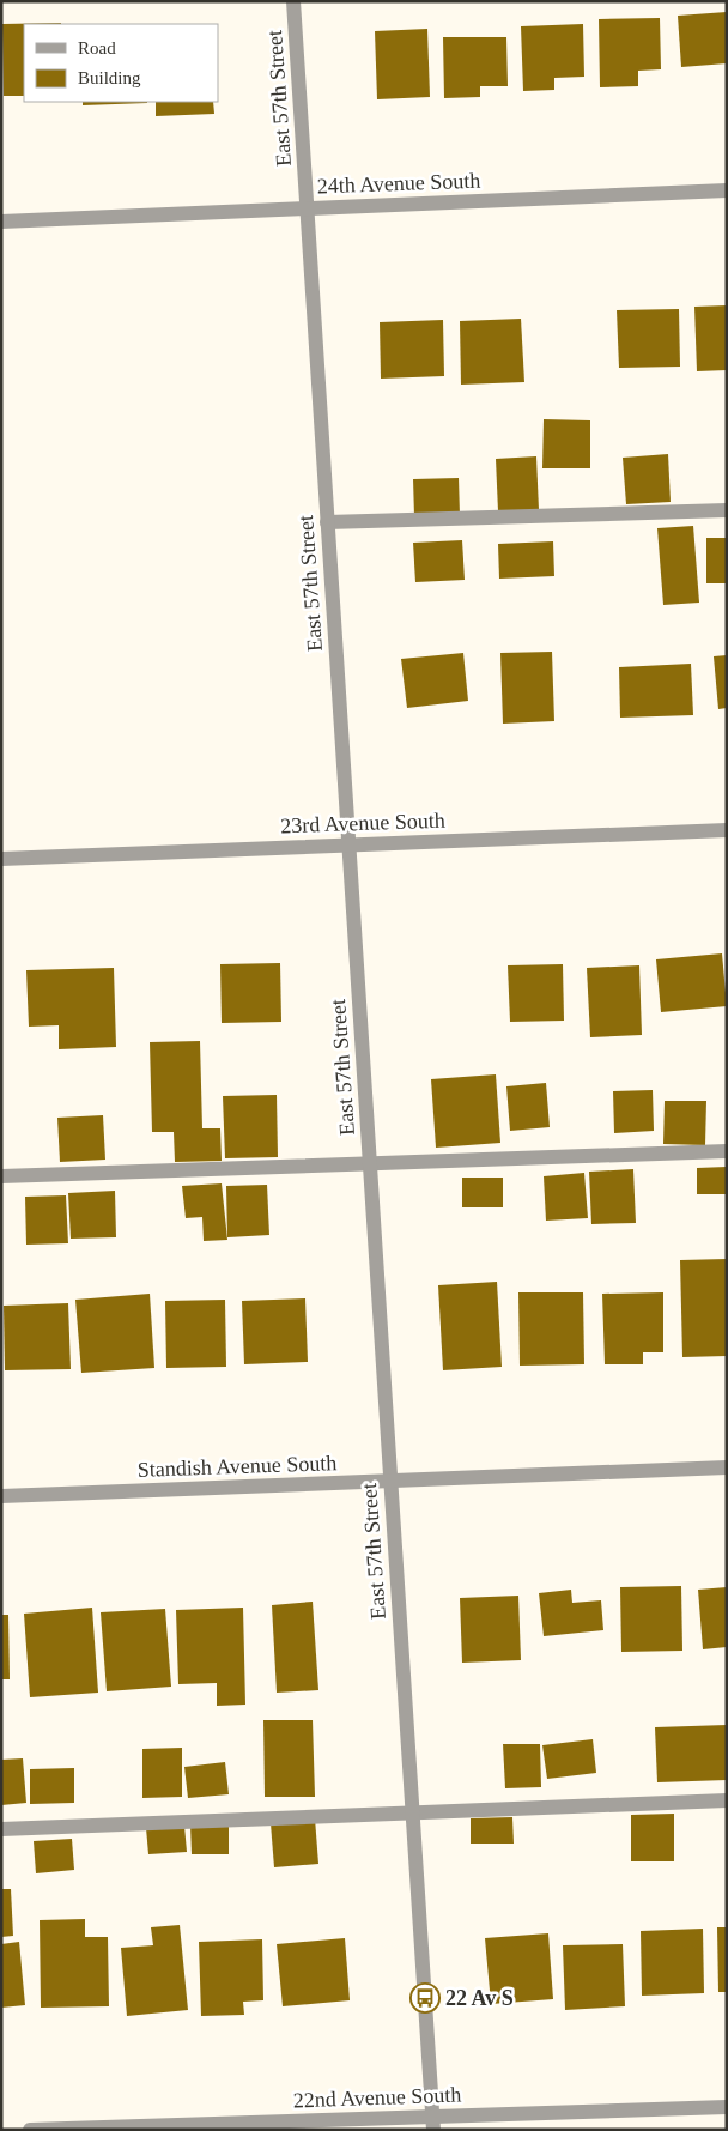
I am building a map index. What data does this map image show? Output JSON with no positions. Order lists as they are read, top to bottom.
{
  "streets": {
    "street": [
      "East 57th Street",
      "24th Avenue South",
      "23rd Avenue South",
      "Standish Avenue South",
      "22nd Avenue South"
    ]
  },
  "crossings": [
    ["East 57th Street", "24th Avenue South"],
    ["East 57th Street", "23rd Avenue South"],
    ["East 57th Street", "Standish Avenue South"],
    ["East 57th Street", "22nd Avenue South"]
  ],
  "places": {
    "bus stop": ["22 Av S"]
  },
  "legend": ["Road", "Building"]
}
